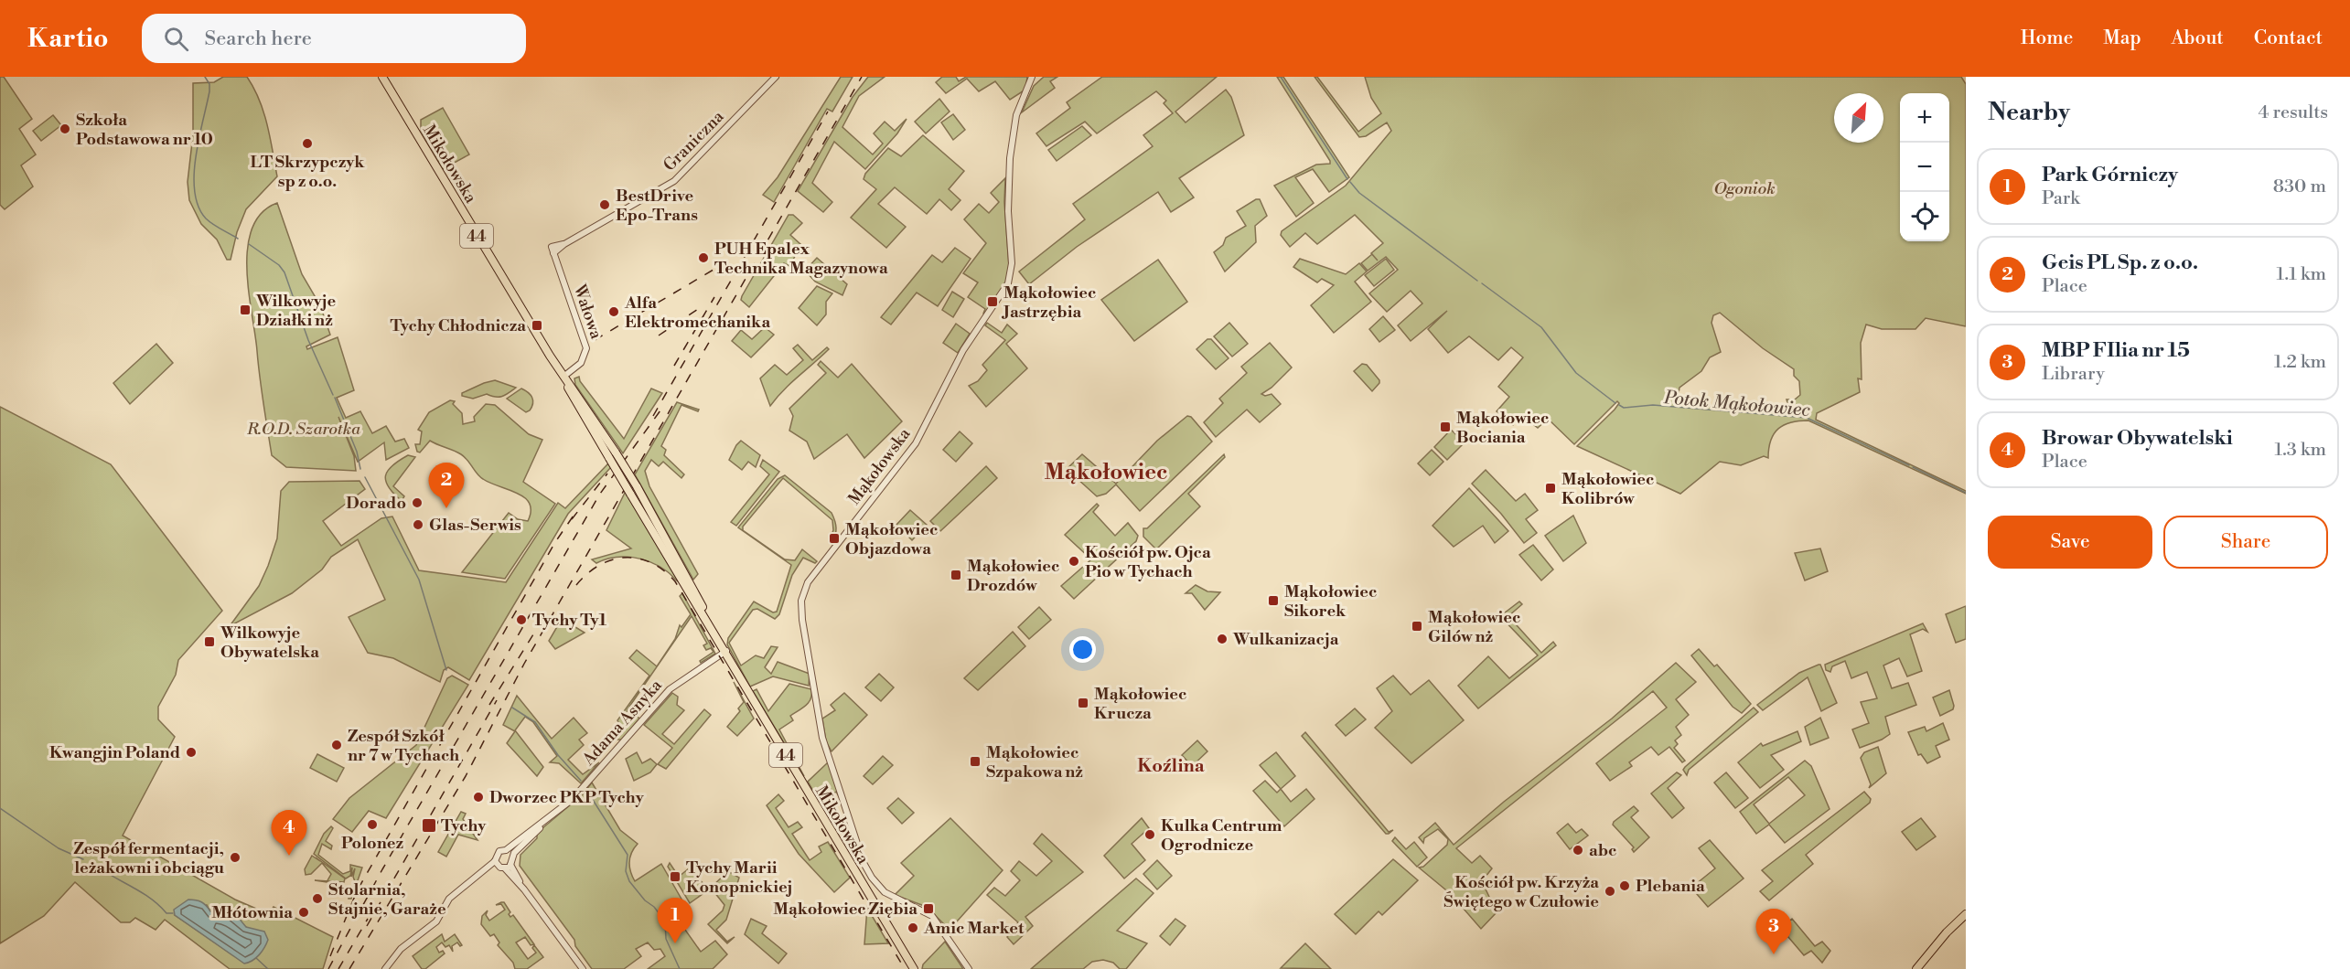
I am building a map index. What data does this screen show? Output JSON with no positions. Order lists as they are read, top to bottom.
{
  "streets": {
    "main road": ["Mikołowska", "44"],
    "street": [
      "Graniczna",
      "Wałowa",
      "Mąkołowska",
      "Adama Asnyka"
    ]
  },
  "crossings": [
    ["Graniczna", "Wałowa"],
    ["Mikołowska", "Wałowa"],
    ["Mikołowska", "Adama Asnyka"]
  ],
  "districts": ["Mąkołowiec", "Koźlina"],
  "water": ["Potok Mąkołowiec"],
  "parks": ["Ogoniok", "R.O.D. Szarotka"],
  "places": {
    "other": [
      "Szkoła Podstawowa nr 10",
      "LT Skrzypczyk sp z o.o.",
      "BestDrive Epo-Trans",
      "PUH Epalex Technika Magazynowa",
      "Alfa Elektromechanika",
      "Dorado",
      "Glas-Serwis",
      "Kościół pw. Ojca Pio w Tychach",
      "Tychy Ty1",
      "Wulkanizacja",
      "Zespół Szkół nr 7 w Tychach",
      "Kwangjin Poland",
      "Dworzec PKP Tychy",
      "Polonez",
      "Kulka Centrum Ogrodnicze",
      "abc",
      "Zespół fermentacji, leżakowni i obciągu",
      "Plebania",
      "Kościół pw. Krzyża Świętego w Czułowie",
      "Stolarnia, Stajnie, Garaże",
      "Młótownia",
      "Amic Market"
    ],
    "transit": [
      "Mąkołowiec Jastrzębia",
      "Wilkowyje Działki nż",
      "Tychy Chłodnicza",
      "Mąkołowiec Bociania",
      "Mąkołowiec Kolibrów",
      "Mąkołowiec Objazdowa",
      "Mąkołowiec Drozdów",
      "Mąkołowiec Sikorek",
      "Mąkołowiec Gilów nż",
      "Wilkowyje Obywatelska",
      "Mąkołowiec Krucza",
      "Mąkołowiec Szpakowa nż",
      "Tychy",
      "Tychy Marii Konopnickiej",
      "Mąkołowiec Ziębia"
    ]
  },
  "north": "top right",
  "page": {
    "header": "Kartio",
    "search": "Search here",
    "nav": [
      "Home",
      "Map",
      "About",
      "Contact"
    ],
    "heading": ["Nearby", "4 results"],
    "map_buttons": ["+", "−"],
    "list": [
      {
        "mark": "1",
        "name": "Park Górniczy",
        "note": "Park",
        "value": "830 m"
      },
      {
        "mark": "2",
        "name": "Geis PL Sp. z o.o.",
        "note": "Place",
        "value": "1.1 km"
      },
      {
        "mark": "3",
        "name": "MBP FIlia nr 15",
        "note": "Library",
        "value": "1.2 km"
      },
      {
        "mark": "4",
        "name": "Browar Obywatelski",
        "note": "Place",
        "value": "1.3 km"
      }
    ],
    "pins": [
      "2",
      "4",
      "1",
      "3"
    ],
    "buttons": ["Save", "Share"]
  }
}
